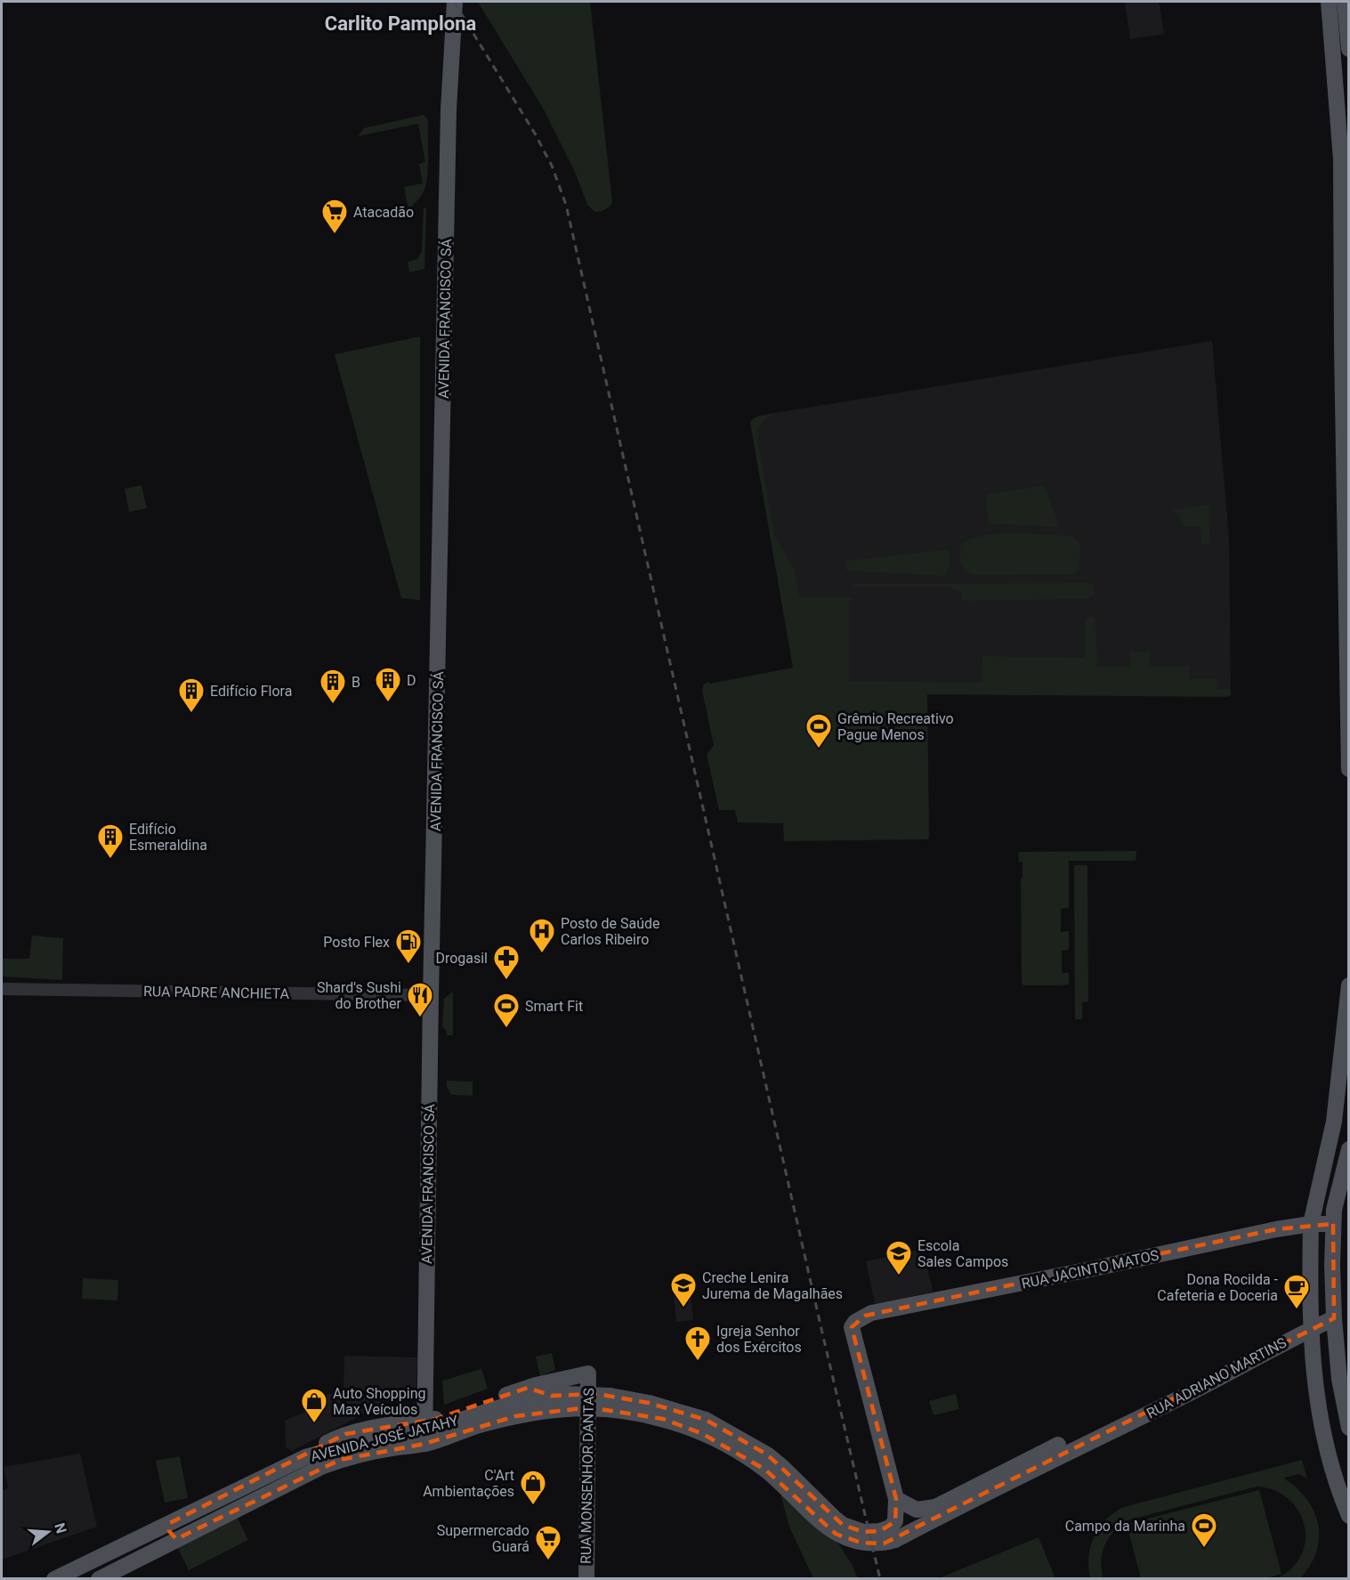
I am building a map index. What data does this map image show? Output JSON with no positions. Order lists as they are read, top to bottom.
{
  "streets": {
    "main road": [
      "AVENIDA FRANCISCO SÁ",
      "RUA JACINTO MATOS",
      "RUA ADRIANO MARTINS",
      "AVENIDA JOSÉ JATAHY",
      "RUA MONSENHOR DANTAS"
    ],
    "street": ["RUA PADRE ANCHIETA"]
  },
  "crossings": [
    ["AVENIDA FRANCISCO SÁ", "RUA PADRE ANCHIETA"],
    ["AVENIDA FRANCISCO SÁ", "AVENIDA JOSÉ JATAHY"],
    ["RUA JACINTO MATOS", "RUA ADRIANO MARTINS"],
    ["RUA JACINTO MATOS", "AVENIDA JOSÉ JATAHY"],
    ["RUA ADRIANO MARTINS", "AVENIDA JOSÉ JATAHY"],
    ["AVENIDA JOSÉ JATAHY", "RUA MONSENHOR DANTAS"]
  ],
  "districts": ["Carlito Pamplona"],
  "places": {
    "supermarket": ["Atacadão", "Supermercado Guará"],
    "building": [
      "D",
      "B",
      "Edifício Flora",
      "Edifício Esmeraldina"
    ],
    "sports": ["Grêmio Recreativo Pague Menos", "Smart Fit", "Campo da Marinha"],
    "hospital": ["Posto de Saúde Carlos Ribeiro"],
    "fuel station": ["Posto Flex"],
    "pharmacy": ["Drogasil"],
    "restaurant": ["Shard's Sushi do Brother"],
    "school or university": ["Escola Sales Campos", "Creche Lenira Jurema de Magalhães"],
    "cafe": ["Dona Rocilda - Cafeteria e Doceria"],
    "church": ["Igreja Senhor dos Exércitos"],
    "shop": ["Auto Shopping Max Veículos", "C'Art Ambientações"]
  },
  "north": "right"
}
